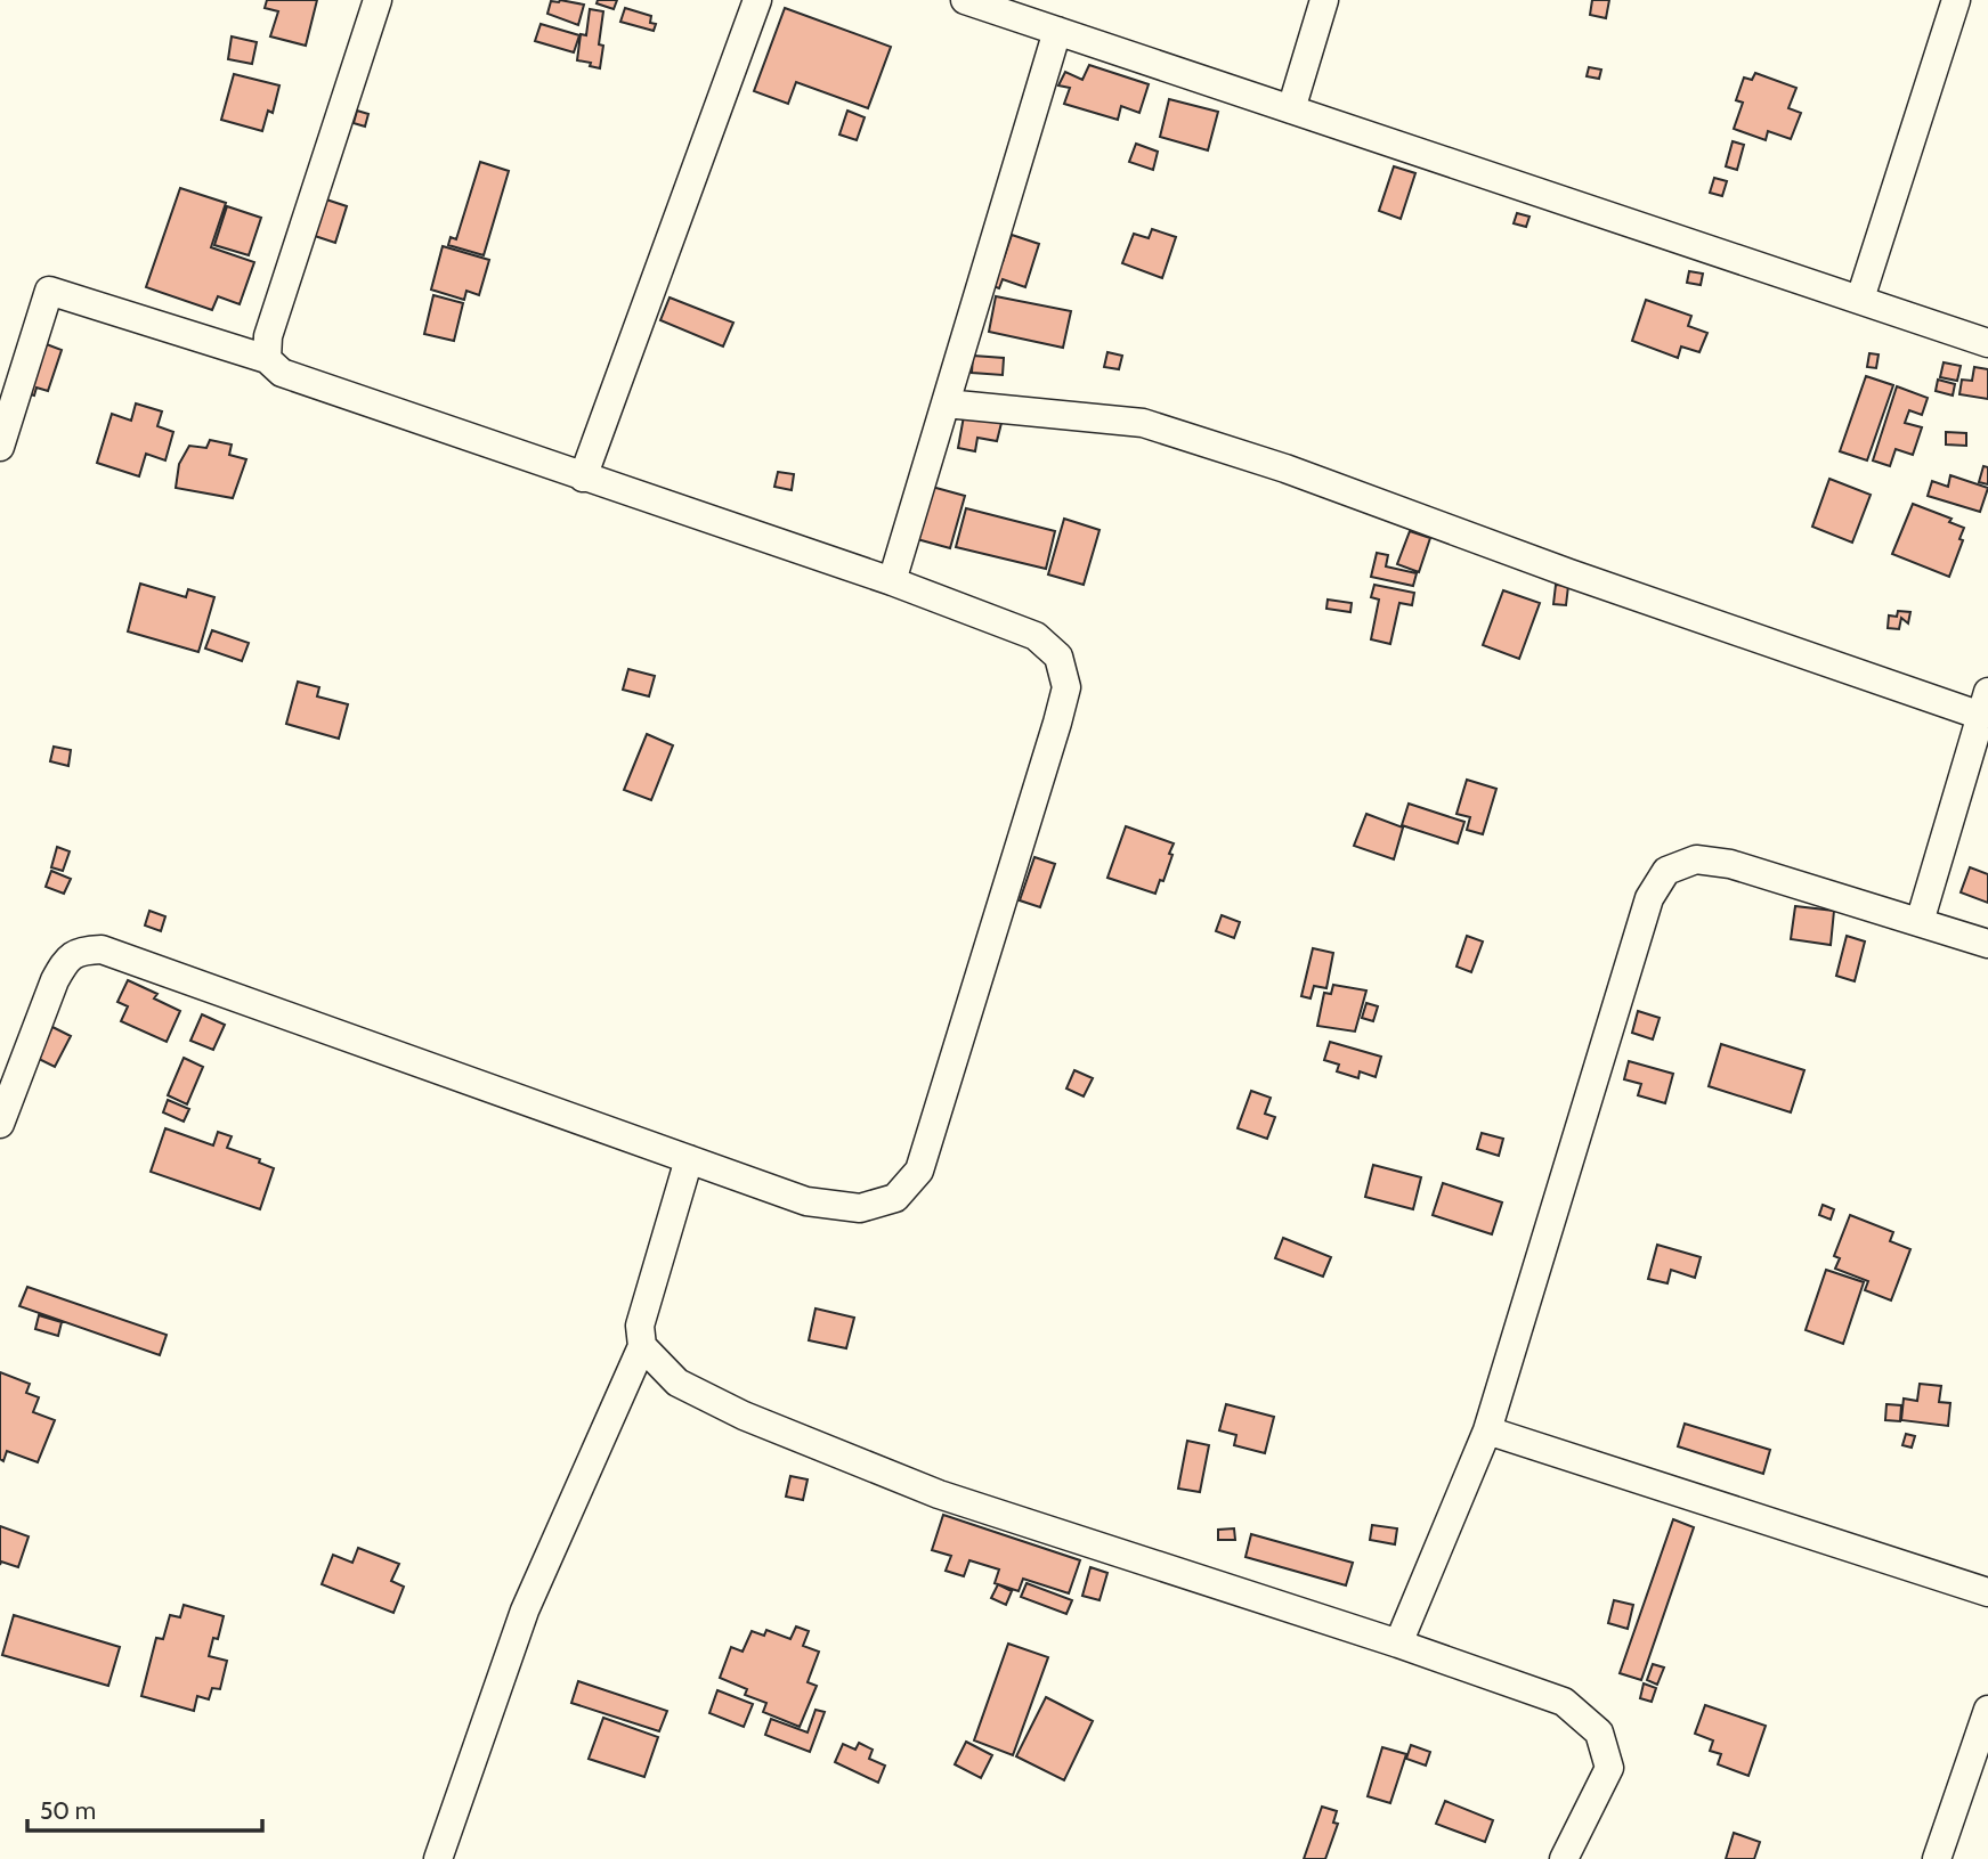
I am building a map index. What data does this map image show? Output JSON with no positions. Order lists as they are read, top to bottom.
{
  "scale_bar": "50 m"
}
